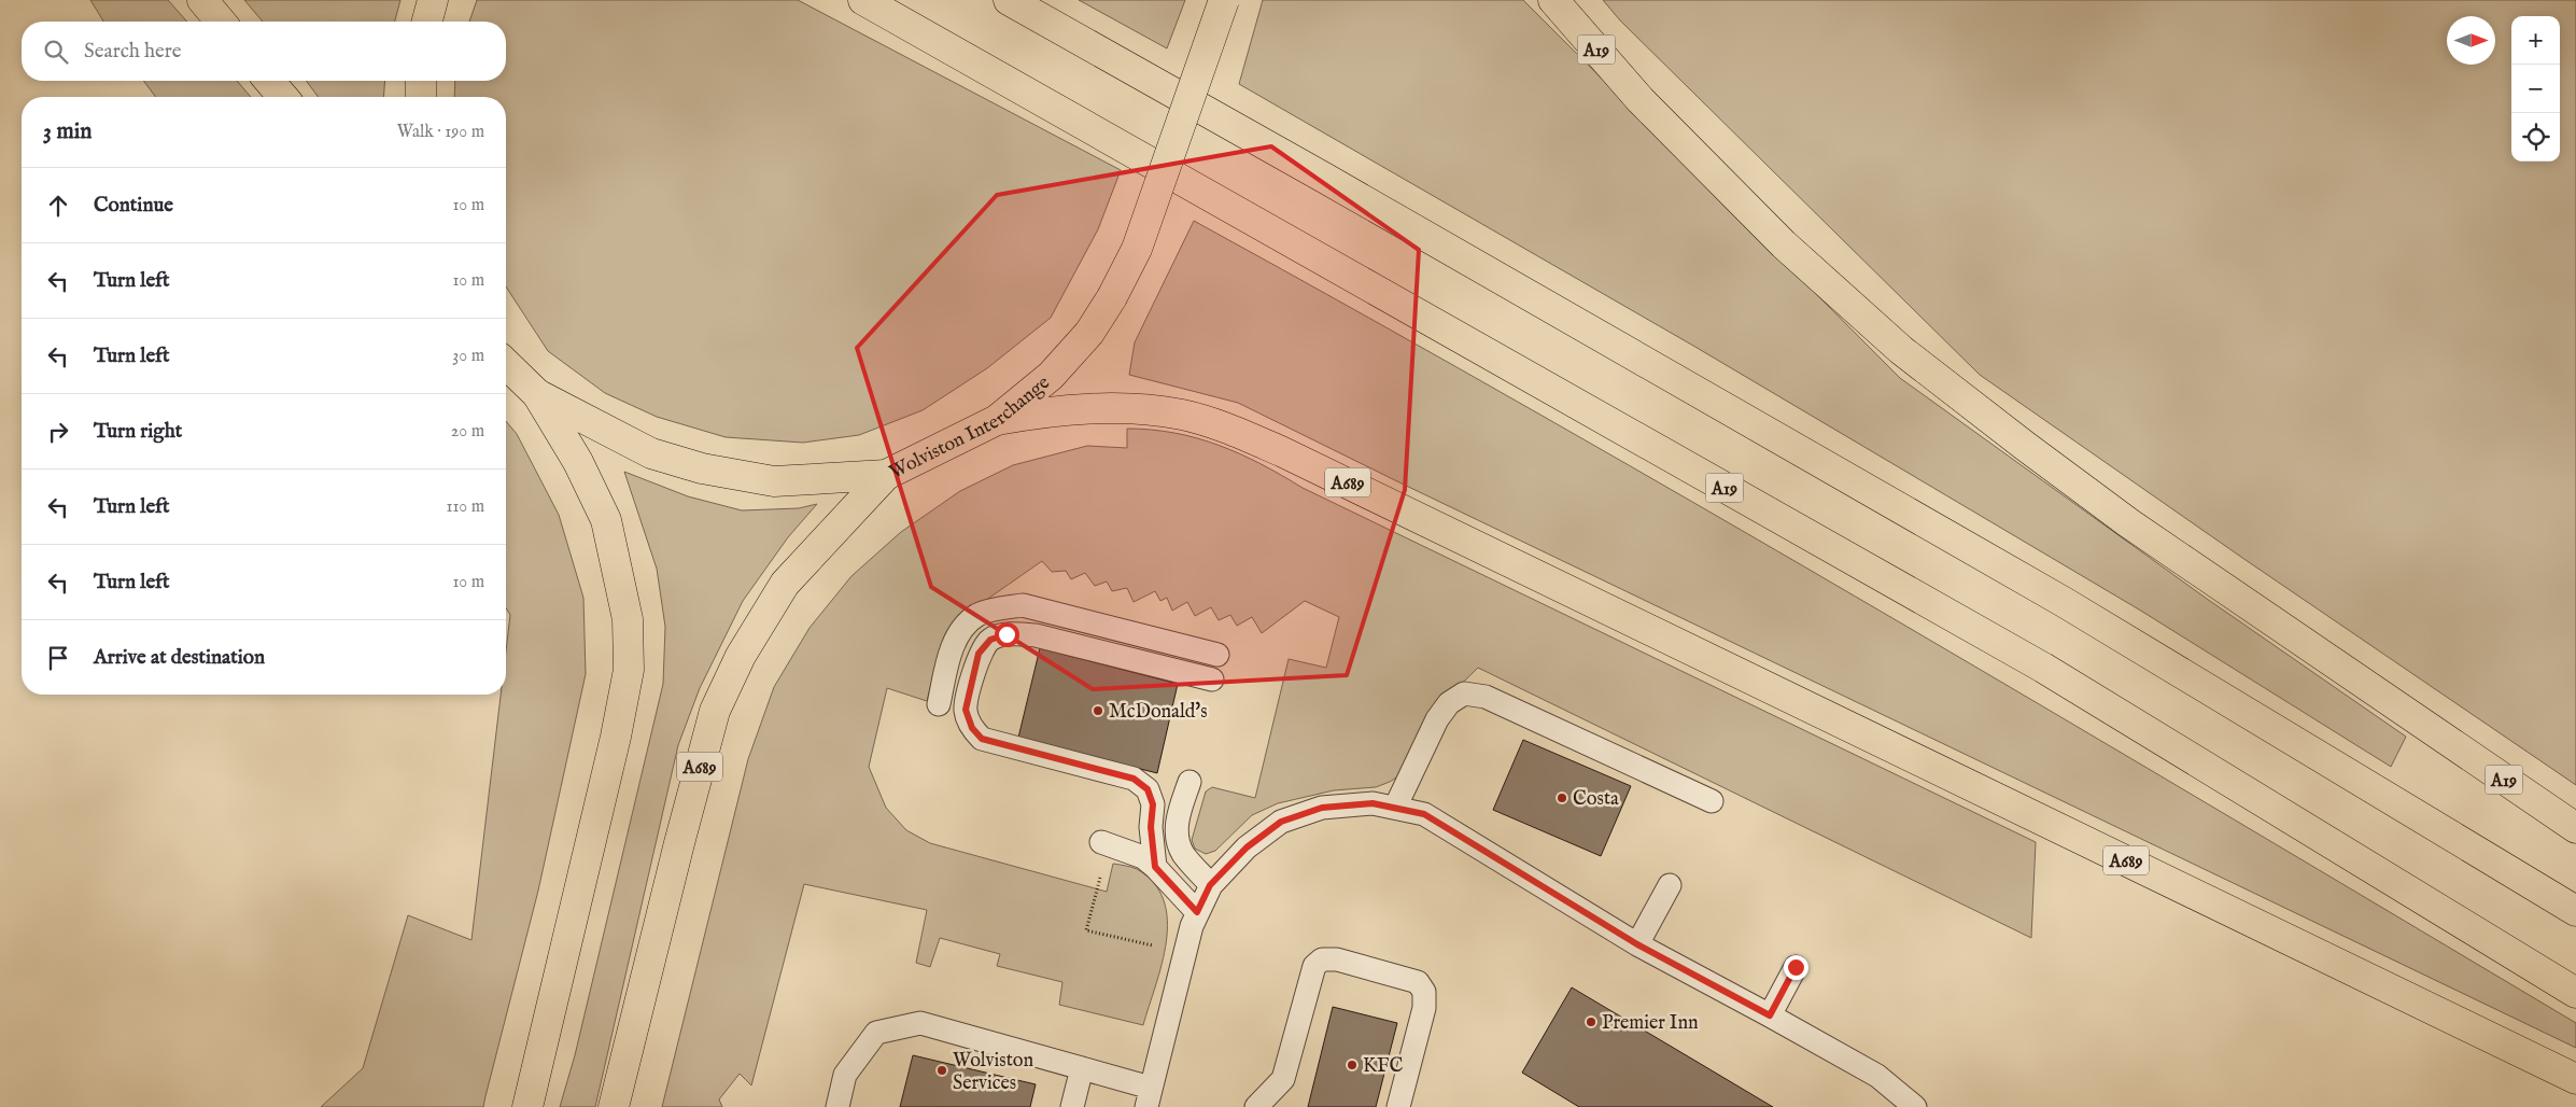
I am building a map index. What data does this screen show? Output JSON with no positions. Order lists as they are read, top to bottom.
{
  "streets": {
    "highway": ["A19", "Wolviston Interchange", "A689"]
  },
  "crossings": [
    ["Wolviston Interchange", "A689"]
  ],
  "places": [
    "McDonald's",
    "Costa",
    "Premier Inn",
    "KFC",
    "Wolviston Services"
  ],
  "north": "right",
  "page": {
    "map_buttons": ["+", "−"],
    "search": "Search here",
    "heading": ["3 min", "Walk · 190 m"],
    "list": [
      ["Continue", "10 m"],
      ["Turn left", "10 m"],
      ["Turn left", "30 m"],
      ["Turn right", "20 m"],
      ["Turn left", "110 m"],
      ["Turn left", "10 m"],
      "Arrive at destination"
    ]
  }
}
